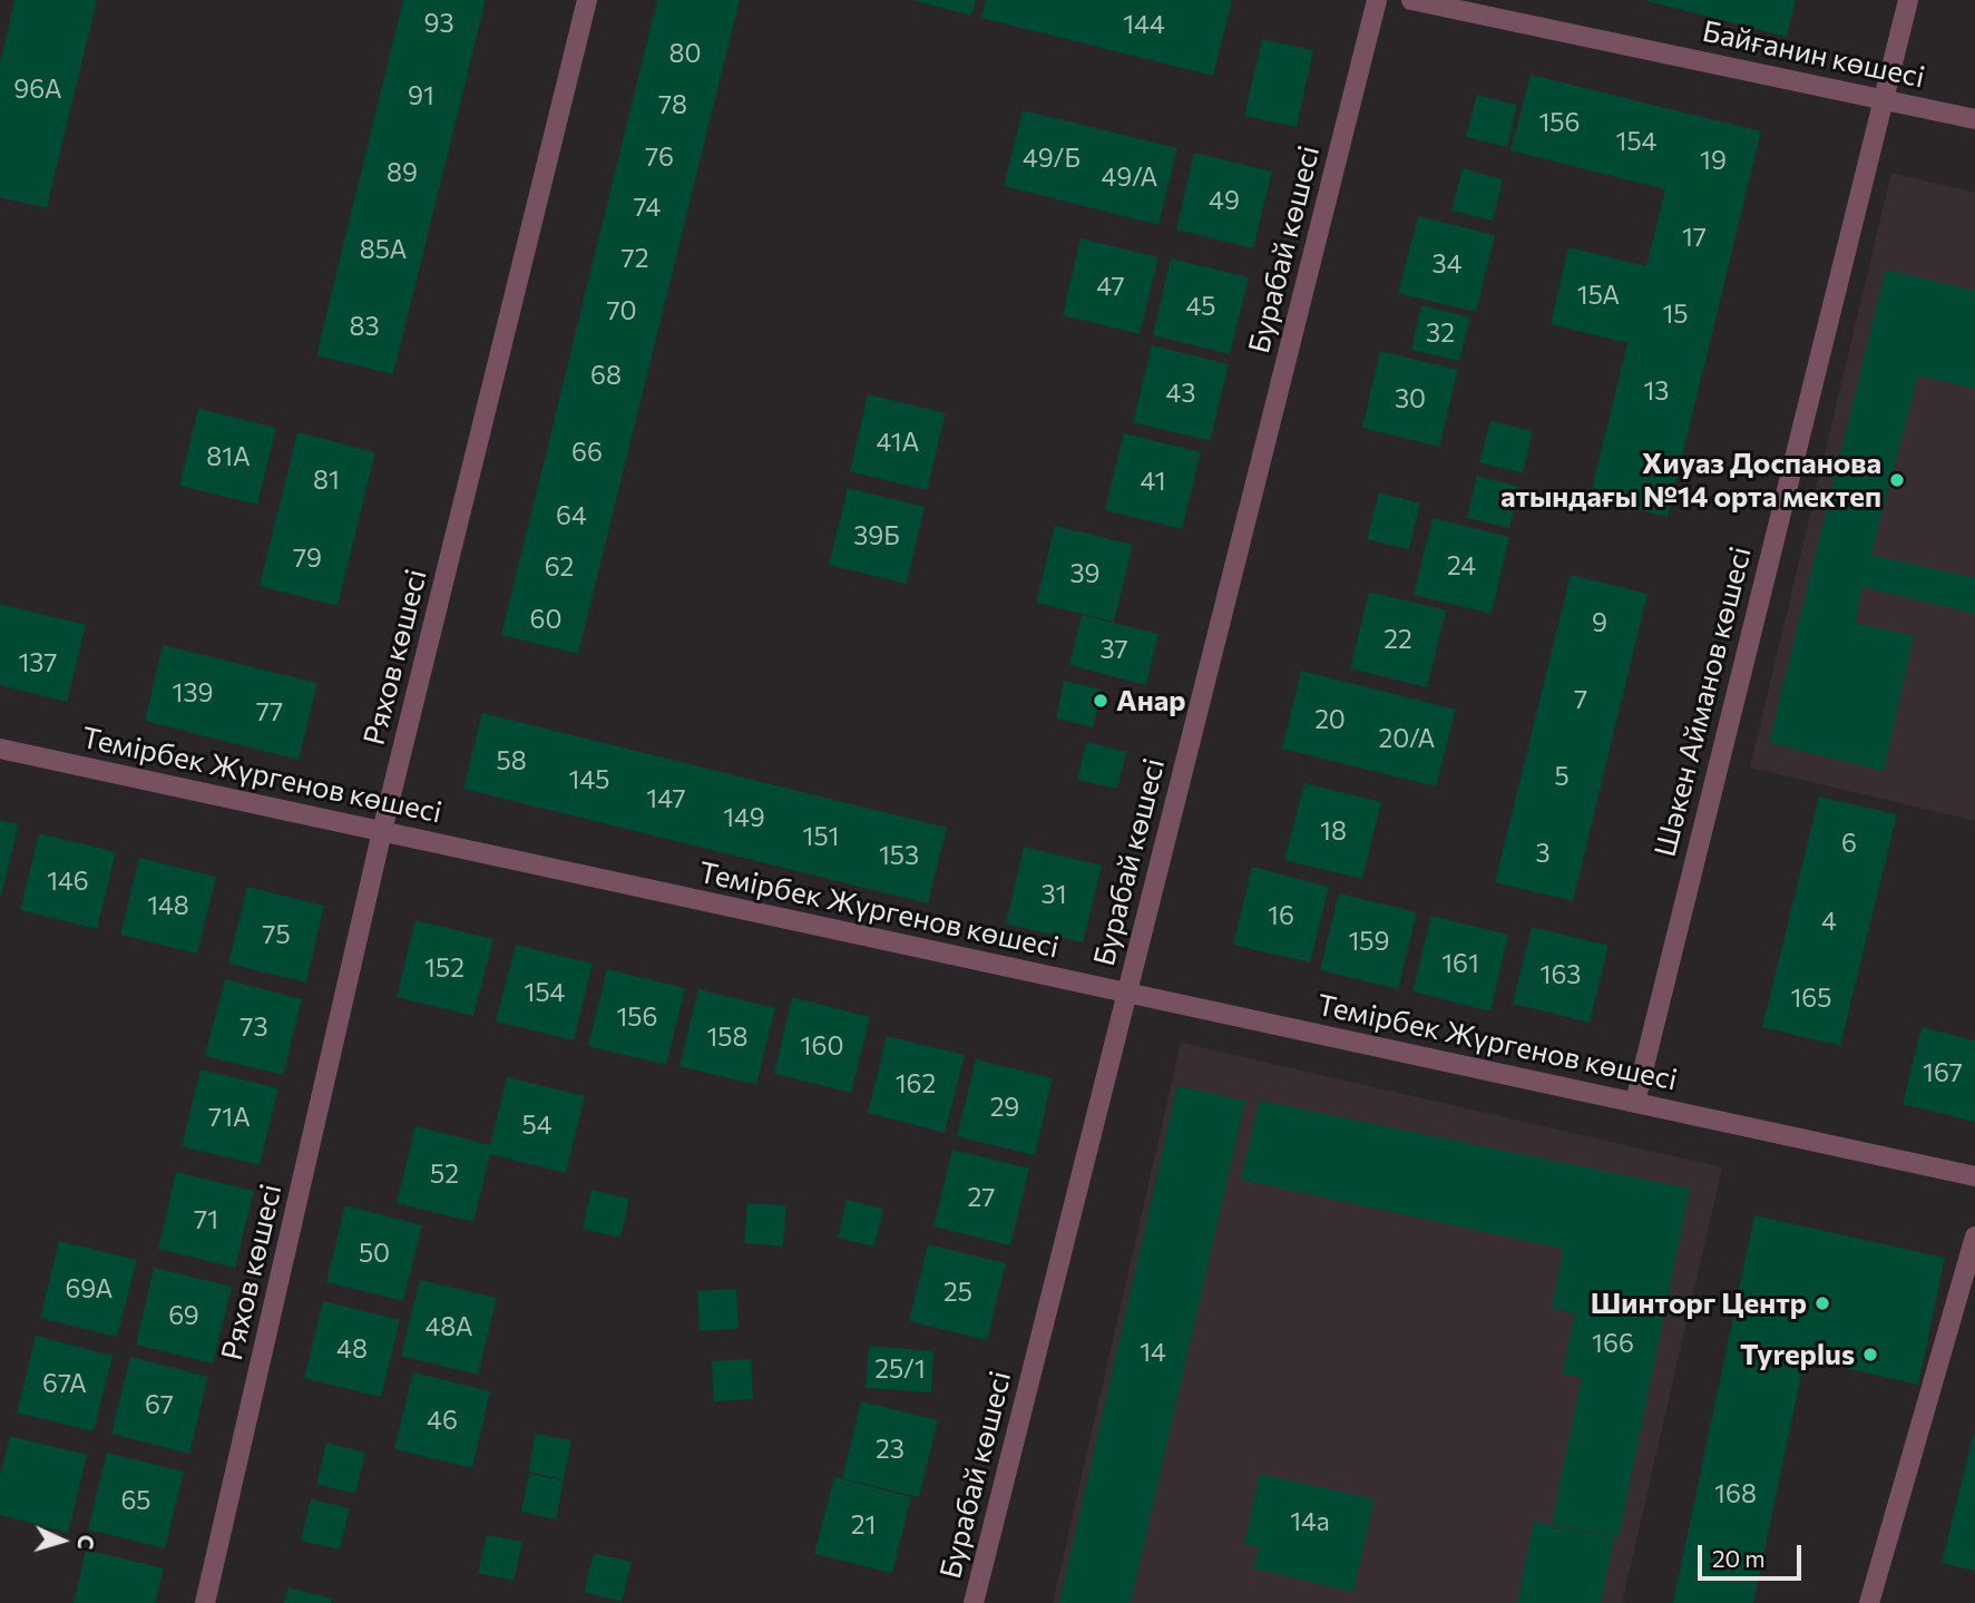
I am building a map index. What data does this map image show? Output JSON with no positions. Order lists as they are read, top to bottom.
{
  "streets": {
    "street": [
      "Байғанин көшесі",
      "Бурабай көшесі",
      "Ряхов көшесі",
      "Шәкен Айманов көшесі",
      "Темірбек Жүргенов көшесі"
    ]
  },
  "crossings": [
    ["Байғанин көшесі", "Шәкен Айманов көшесі"],
    ["Бурабай көшесі", "Темірбек Жүргенов көшесі"],
    ["Ряхов көшесі", "Темірбек Жүргенов көшесі"],
    ["Шәкен Айманов көшесі", "Темірбек Жүргенов көшесі"]
  ],
  "places": [
    "Хиуаз Доспанова атындағы №14 орта мектеп",
    "Анар",
    "Шинторг Центр",
    "Tyreplus"
  ],
  "house_numbers": [
    "93",
    "144",
    "80",
    "96А",
    "91",
    "78",
    "156",
    "154",
    "76",
    "49/Б",
    "19",
    "89",
    "49/А",
    "49",
    "74",
    "17",
    "85А",
    "72",
    "34",
    "47",
    "15А",
    "45",
    "70",
    "15",
    "83",
    "32",
    "68",
    "13",
    "43",
    "30",
    "41А",
    "66",
    "81А",
    "81",
    "41",
    "64",
    "39Б",
    "79",
    "24",
    "62",
    "39",
    "60",
    "9",
    "22",
    "37",
    "137",
    "139",
    "7",
    "77",
    "20",
    "20/А",
    "58",
    "5",
    "145",
    "147",
    "149",
    "18",
    "151",
    "6",
    "3",
    "153",
    "146",
    "31",
    "148",
    "16",
    "4",
    "75",
    "159",
    "161",
    "152",
    "163",
    "154",
    "165",
    "156",
    "73",
    "158",
    "160",
    "167",
    "162",
    "29",
    "71А",
    "54",
    "52",
    "27",
    "71",
    "50",
    "69А",
    "25",
    "69",
    "48А",
    "166",
    "48",
    "14",
    "25/1",
    "67А",
    "67",
    "46",
    "23",
    "168",
    "65",
    "14а",
    "21"
  ],
  "scale_bar": "20 m",
  "north": "right"
}
